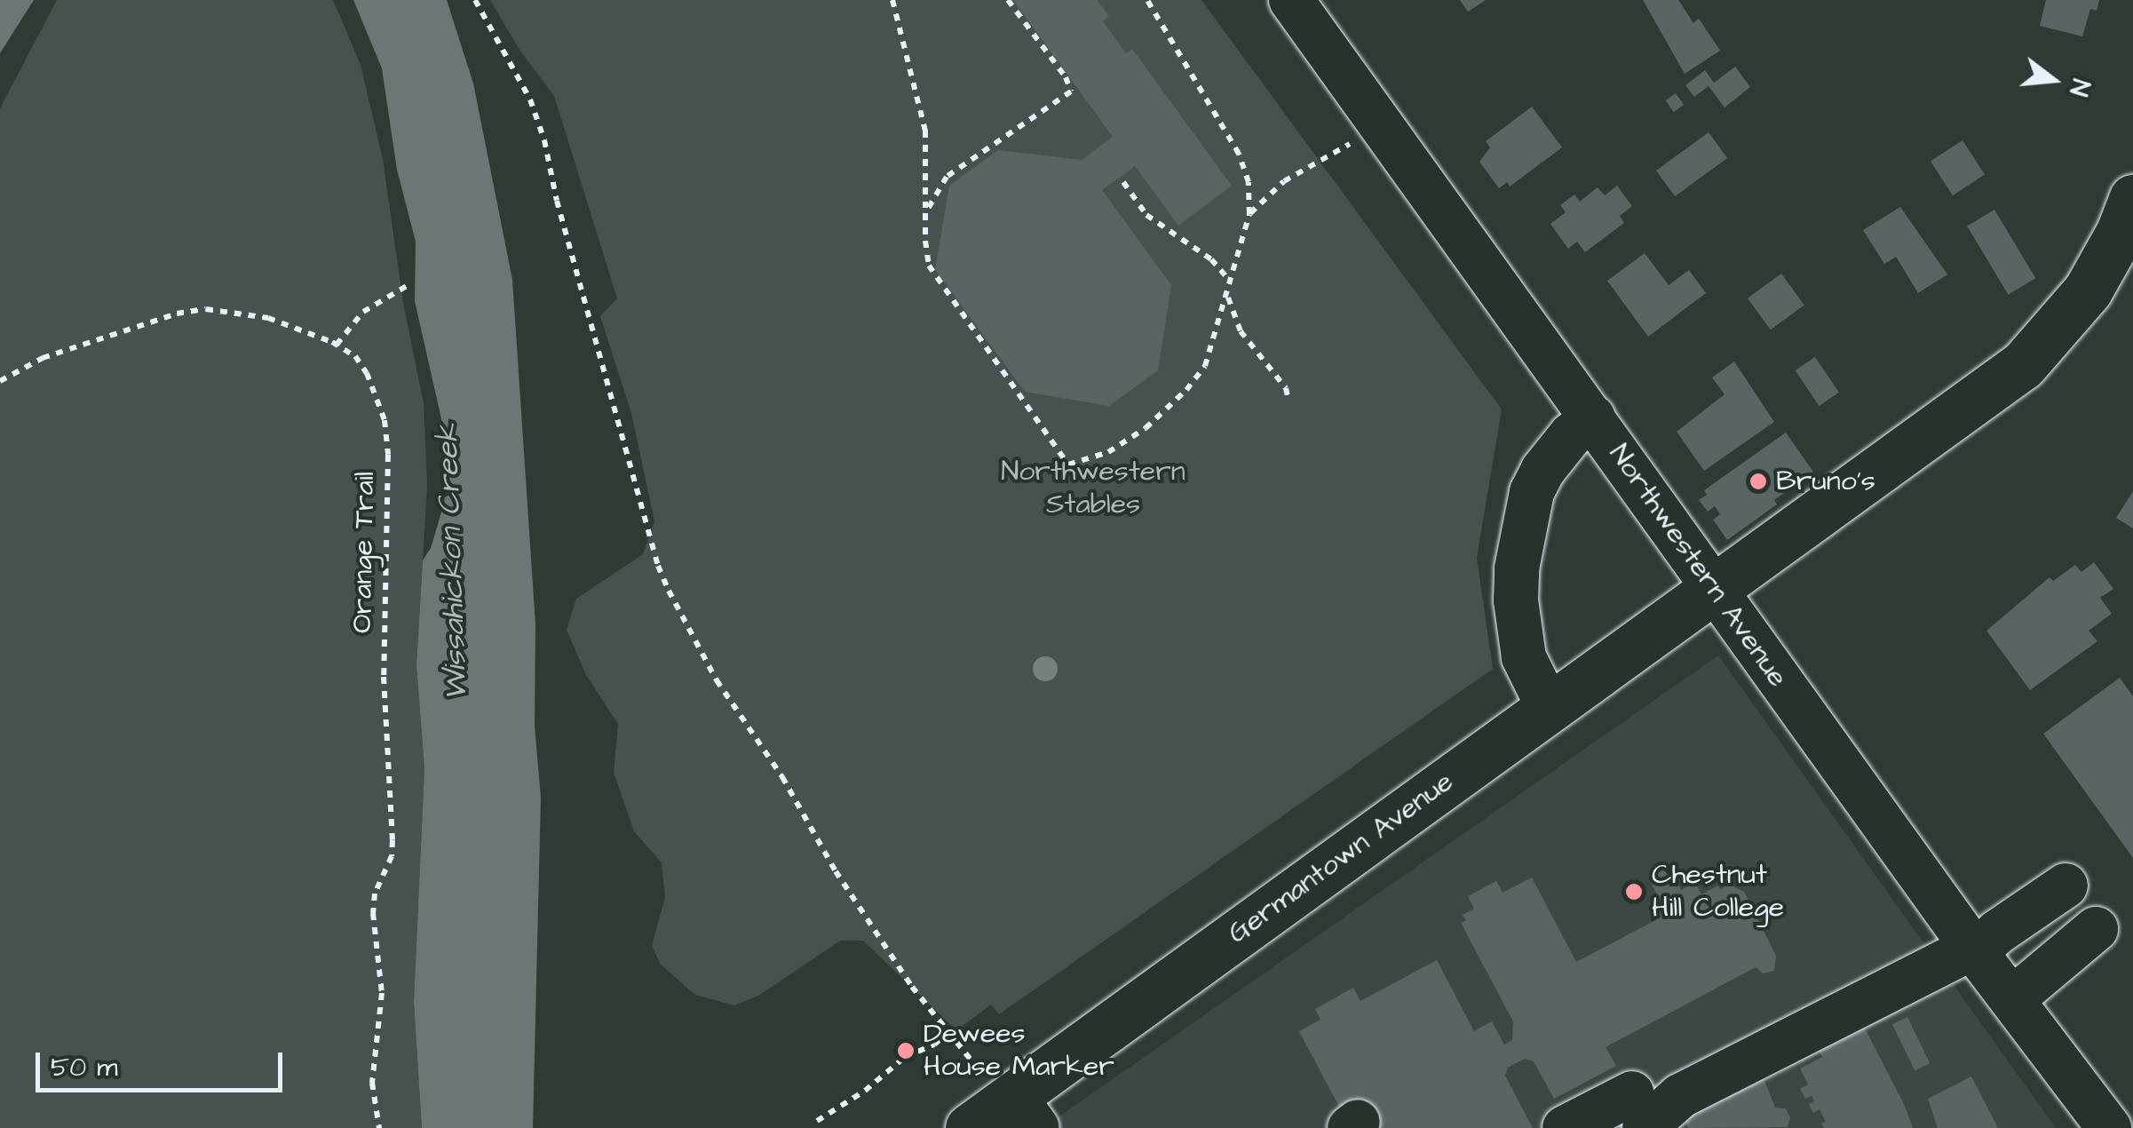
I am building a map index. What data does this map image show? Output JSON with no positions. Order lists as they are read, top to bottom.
{
  "streets": {
    "main road": ["Germantown Avenue"],
    "street": ["Northwestern Avenue"],
    "path": ["Orange Trail"]
  },
  "crossings": [
    ["Northwestern Avenue", "Germantown Avenue"]
  ],
  "water": ["Wissahickon Creek"],
  "parks": ["Northwestern Stables"],
  "places": ["Bruno's", "Chestnut Hill College", "Dewees House Marker"],
  "scale_bar": "50 m",
  "north": "right"
}
